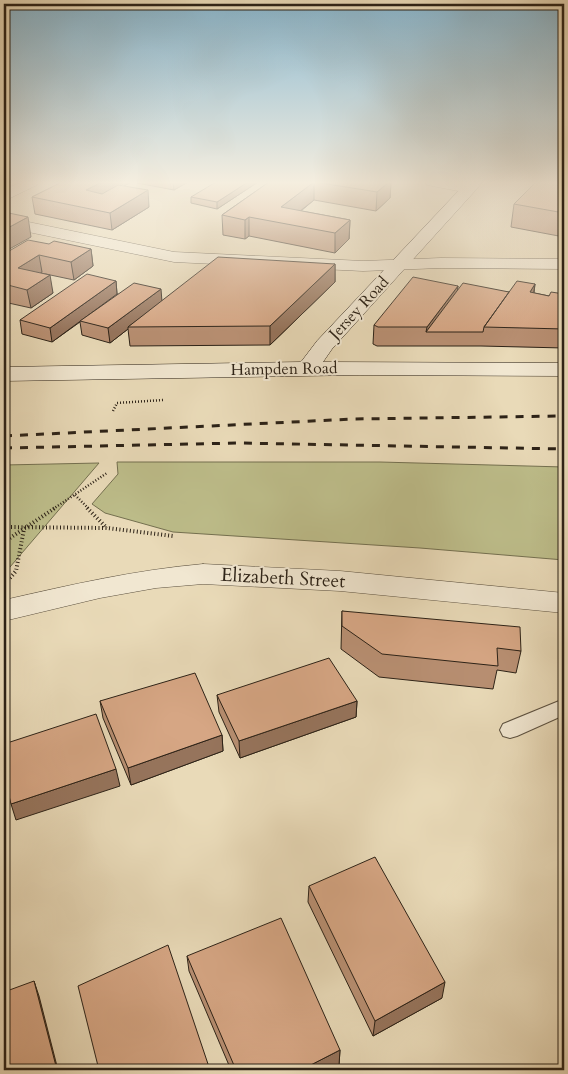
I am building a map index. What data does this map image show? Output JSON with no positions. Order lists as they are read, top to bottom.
{
  "streets": {
    "street": ["Jersey Road", "Hampden Road", "Elizabeth Street"]
  },
  "crossings": [
    ["Jersey Road", "Hampden Road"]
  ]
}
